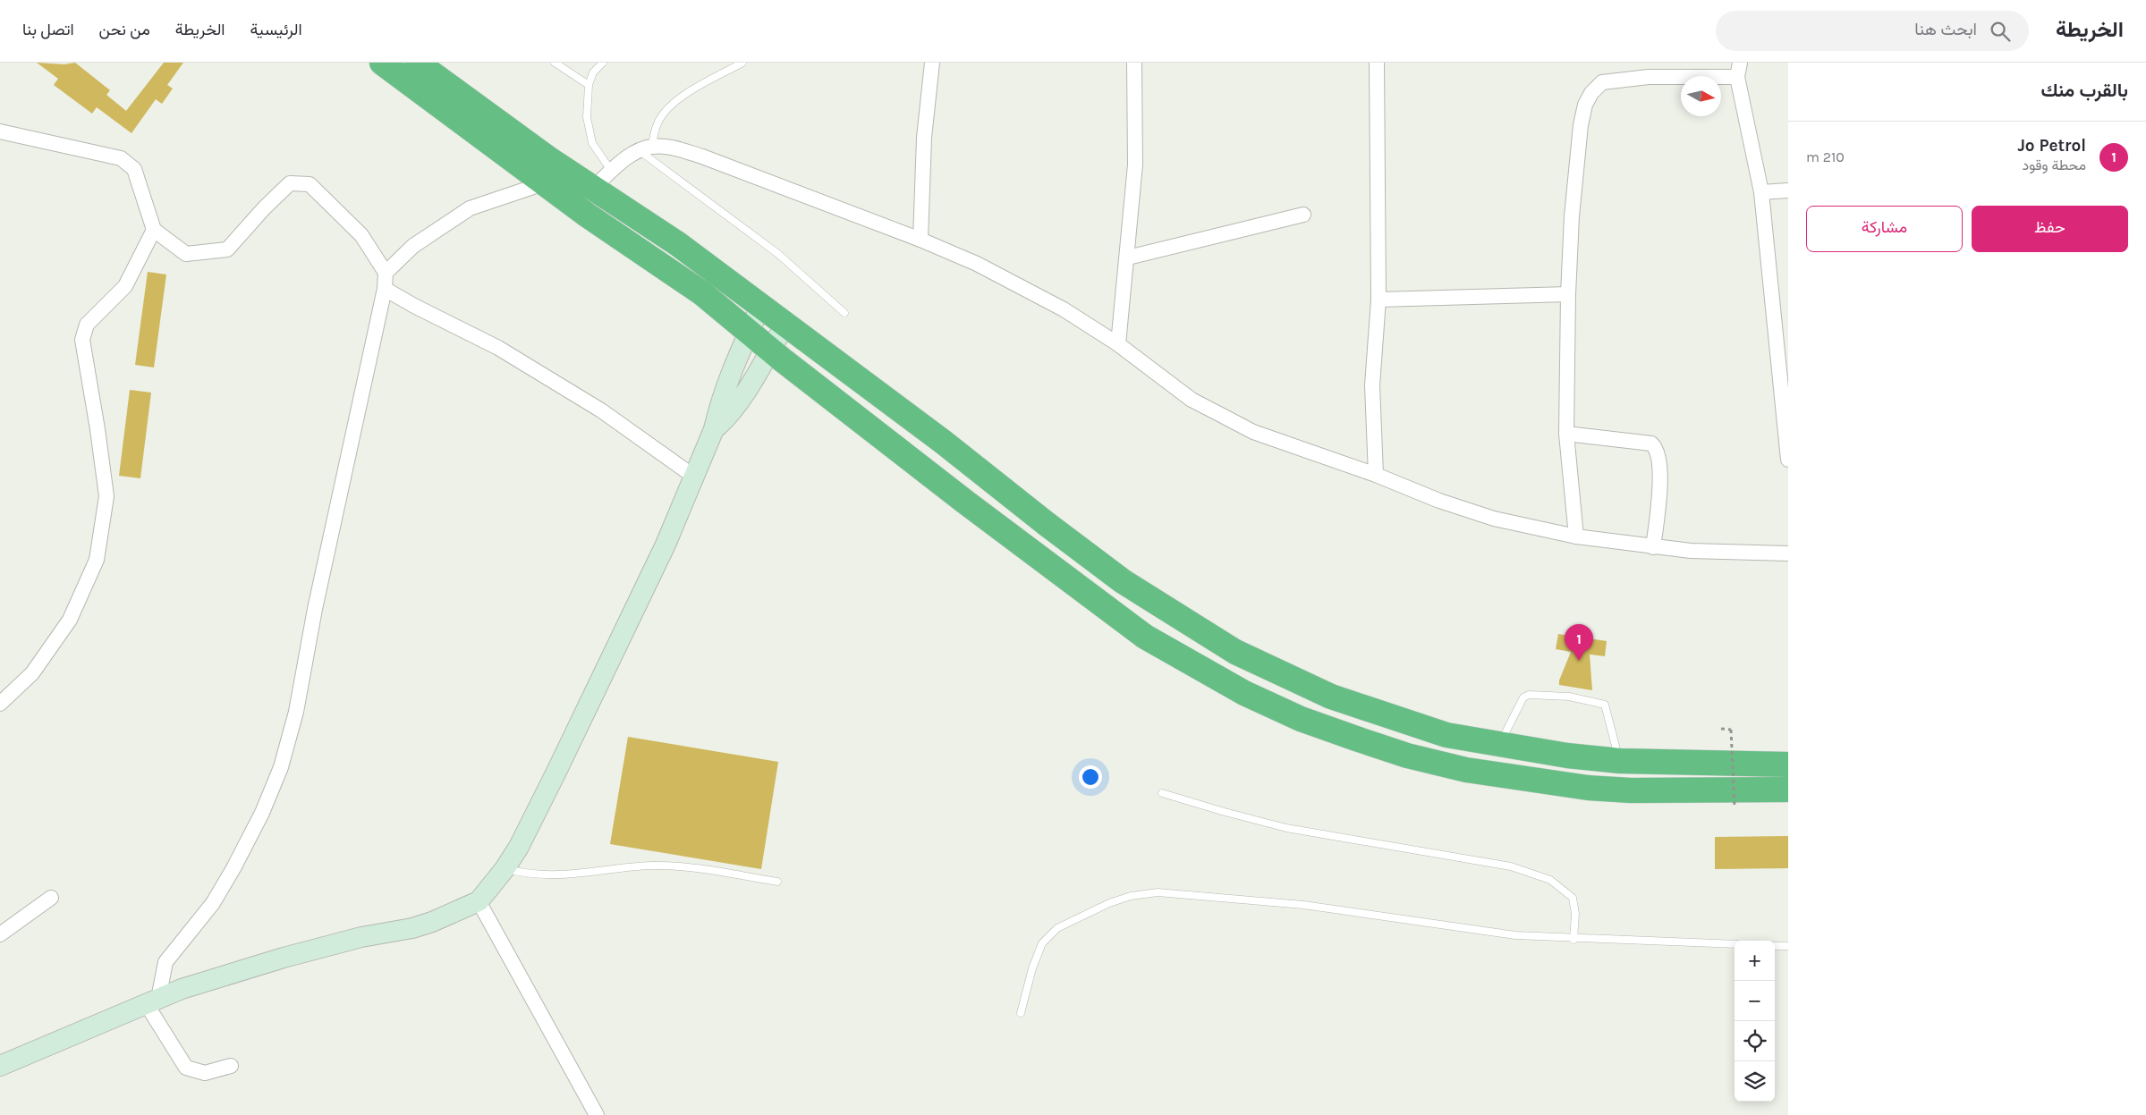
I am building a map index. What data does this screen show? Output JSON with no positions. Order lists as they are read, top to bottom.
{
  "north": "right",
  "page": {
    "header": "الخريطة",
    "search": "ابحث هنا",
    "nav": [
      "الرئيسية",
      "الخريطة",
      "من نحن",
      "اتصل بنا"
    ],
    "heading": "بالقرب منك",
    "list": [
      {
        "mark": "1",
        "name": "Jo Petrol",
        "note": "محطة وقود",
        "value": "210 m"
      }
    ],
    "buttons": ["حفظ", "مشاركة"],
    "pins": "1",
    "map_buttons": ["+", "−"]
  }
}
